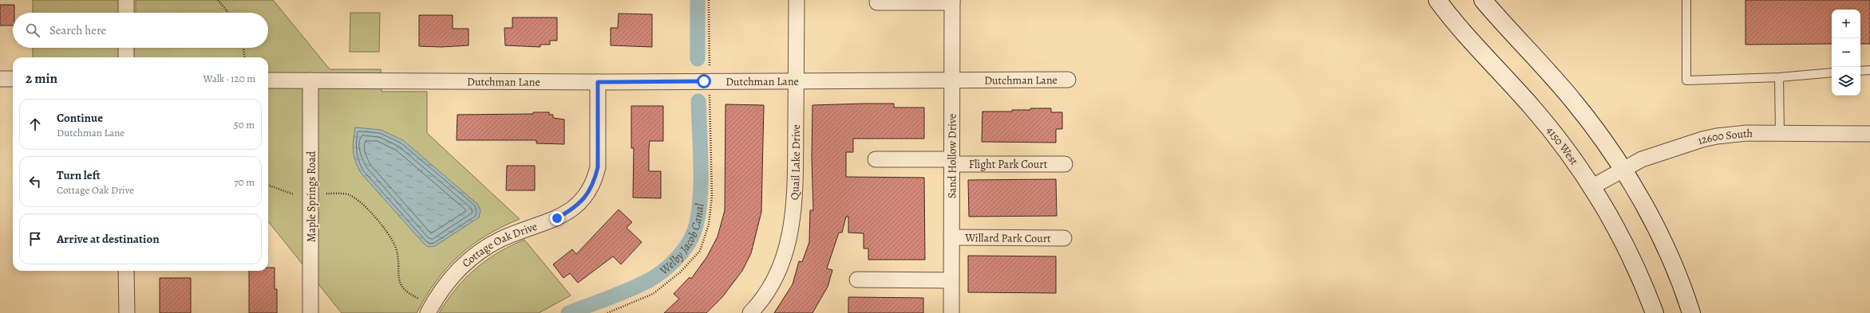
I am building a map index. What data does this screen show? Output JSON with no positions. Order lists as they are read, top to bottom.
{
  "streets": {
    "street": [
      "Dutchman Lane",
      "12600 South",
      "4150 West",
      "Sand Hollow Drive",
      "Quail Lake Drive",
      "Flight Park Court",
      "Maple Springs Road",
      "Willard Park Court",
      "Cottage Oak Drive"
    ]
  },
  "crossings": [
    ["Dutchman Lane", "Sand Hollow Drive"],
    ["Dutchman Lane", "Quail Lake Drive"],
    ["Dutchman Lane", "Maple Springs Road"],
    ["Dutchman Lane", "Cottage Oak Drive"],
    ["12600 South", "4150 West"],
    ["Sand Hollow Drive", "Flight Park Court"],
    ["Sand Hollow Drive", "Willard Park Court"]
  ],
  "water": ["Welby Jacob Canal"],
  "page": {
    "map_buttons": ["+", "−"],
    "search": "Search here",
    "heading": ["2 min", "Walk · 120 m"],
    "list": [
      ["Continue", "Dutchman Lane", "50 m"],
      ["Turn left", "Cottage Oak Drive", "70 m"],
      "Arrive at destination"
    ]
  }
}
